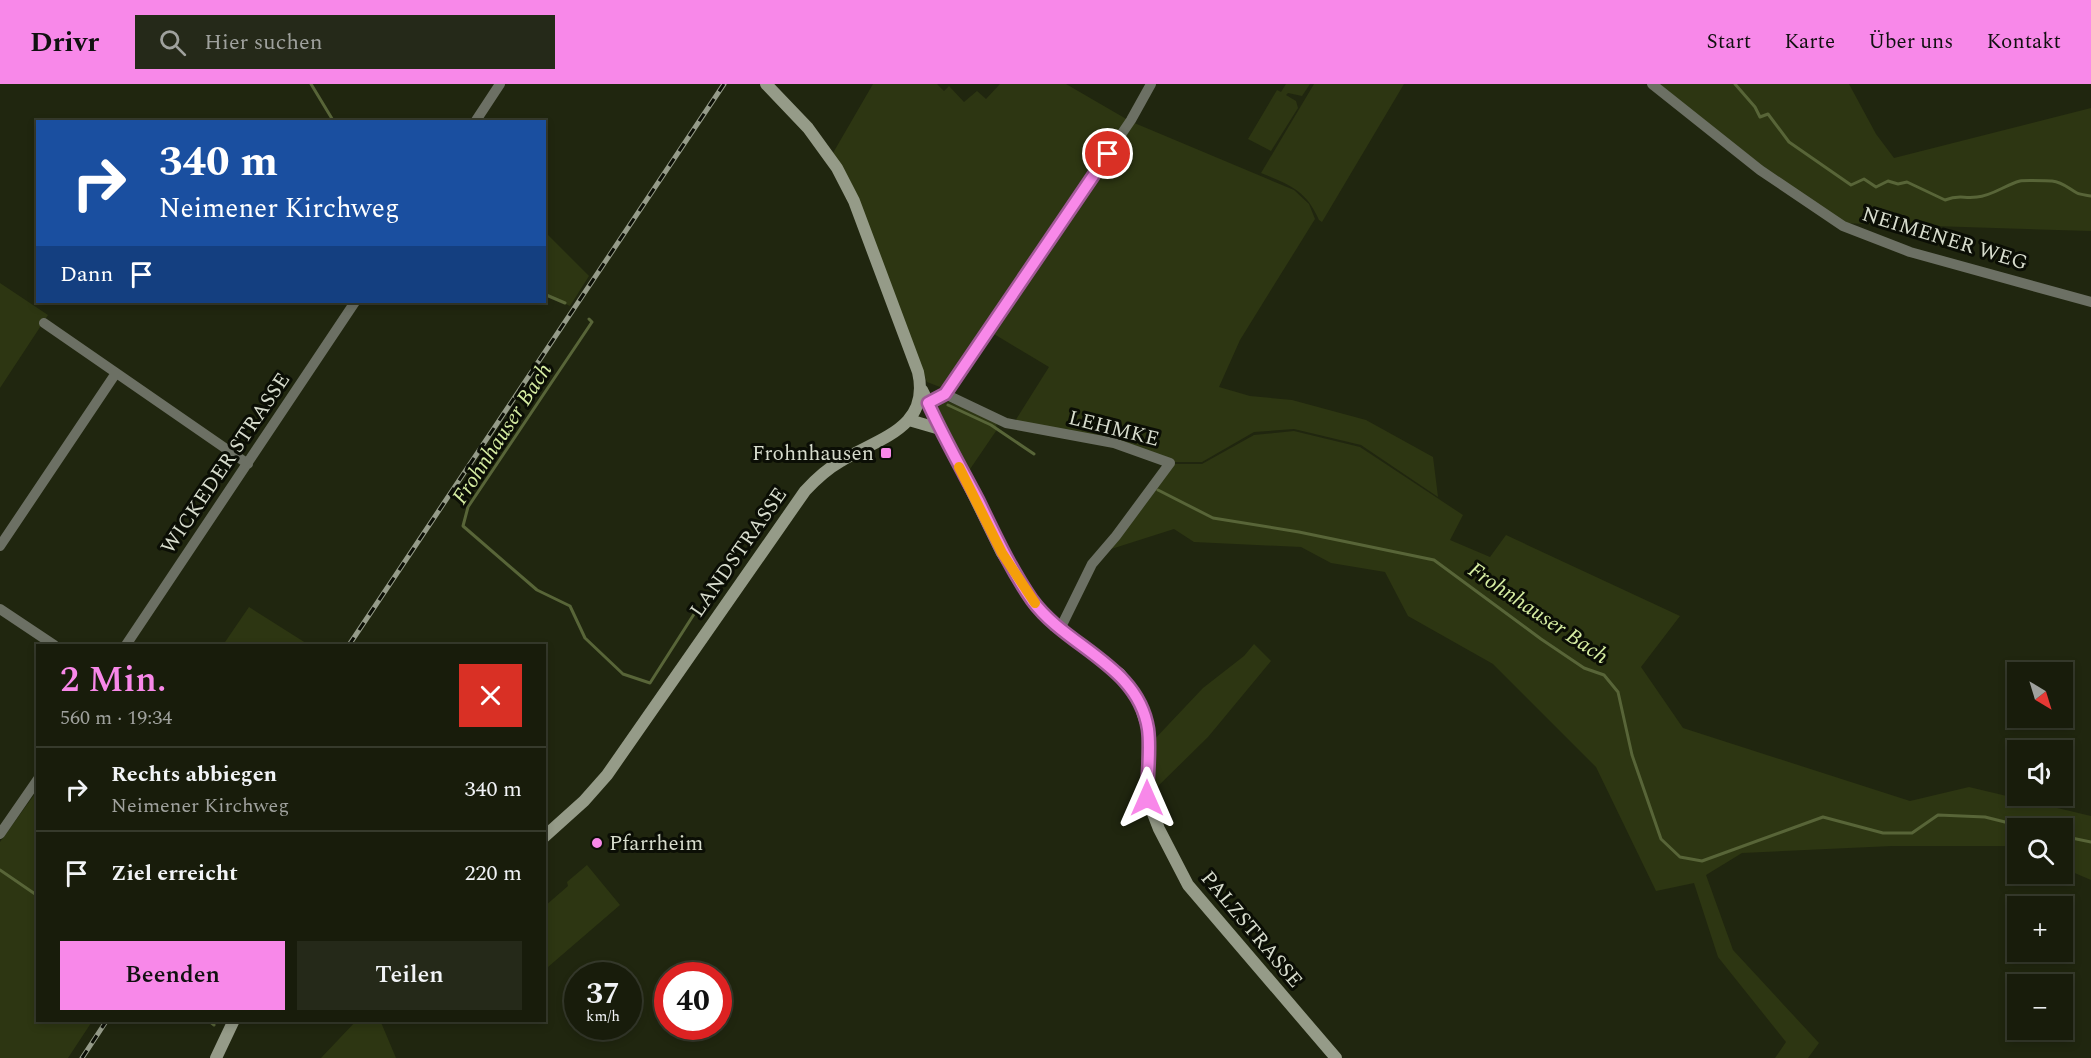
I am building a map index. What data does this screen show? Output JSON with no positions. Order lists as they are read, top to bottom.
{
  "streets": {
    "main road": ["LANDSTRASSE", "PALZSTRASSE"],
    "street": ["NEIMENER WEG", "LEHMKE", "WICKEDER STRASSE"]
  },
  "crossings": [
    ["LEHMKE", "PALZSTRASSE"]
  ],
  "water": ["Frohnhauser Bach"],
  "places": {
    "transit": ["Frohnhausen"],
    "other": ["Pfarrheim"]
  },
  "north": "bottom right",
  "page": {
    "header": "Drivr",
    "search": "Hier suchen",
    "nav": [
      "Start",
      "Karte",
      "Über uns",
      "Kontakt"
    ],
    "turn": ["340 m", "Neimener Kirchweg"],
    "then": "Dann",
    "heading": ["2 Min.", "560 m · 19:34"],
    "map_buttons": ["+", "−"],
    "list": [
      {
        "name": "Rechts abbiegen",
        "note": "Neimener Kirchweg",
        "value": "340 m"
      },
      {
        "name": "Ziel erreicht",
        "value": "220 m"
      }
    ],
    "buttons": ["Beenden", "Teilen"],
    "speed": "37 km/h",
    "limit": "40"
  }
}
